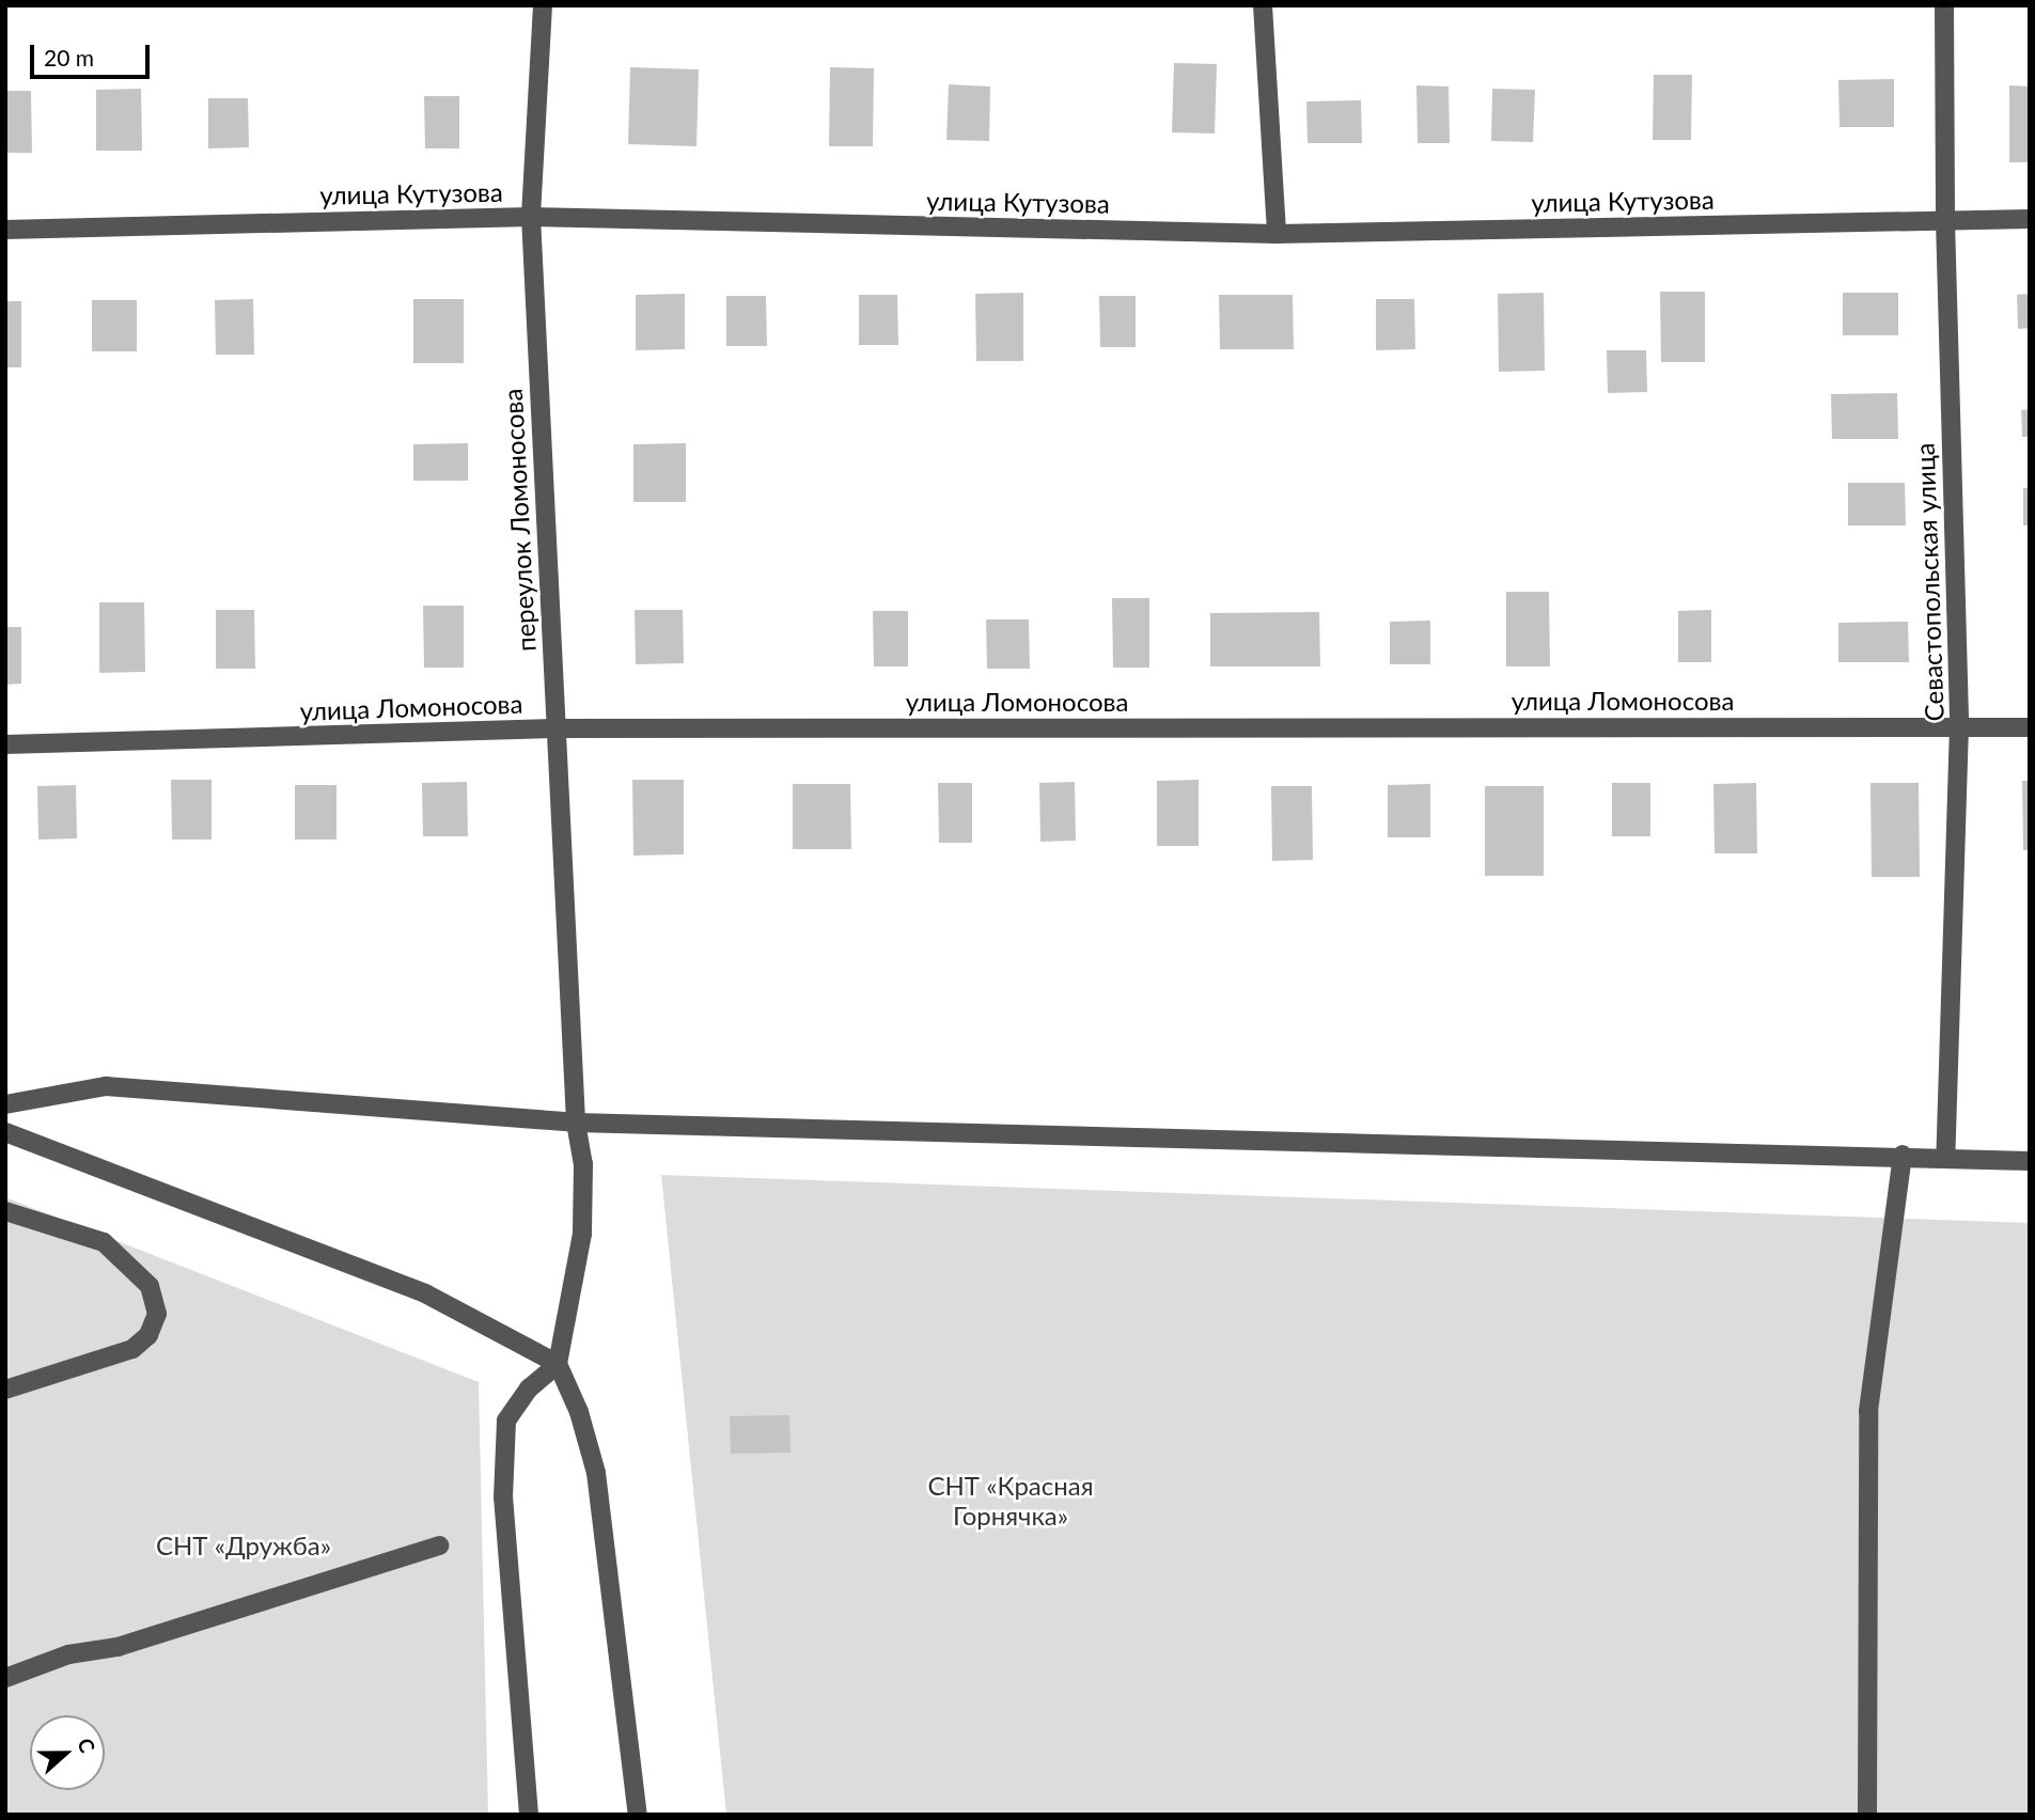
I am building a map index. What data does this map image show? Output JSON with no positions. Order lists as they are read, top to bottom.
{
  "streets": {
    "street": [
      "улица Кутузова",
      "переулок Ломоносова",
      "Севастопольская улица",
      "улица Ломоносова"
    ]
  },
  "crossings": [
    ["улица Кутузова", "переулок Ломоносова"],
    ["улица Кутузова", "Севастопольская улица"],
    ["переулок Ломоносова", "улица Ломоносова"],
    ["Севастопольская улица", "улица Ломоносова"]
  ],
  "parks": ["СНТ «Красная Горнячка»", "СНТ «Дружба»"],
  "scale_bar": "20 m",
  "north": "right"
}
